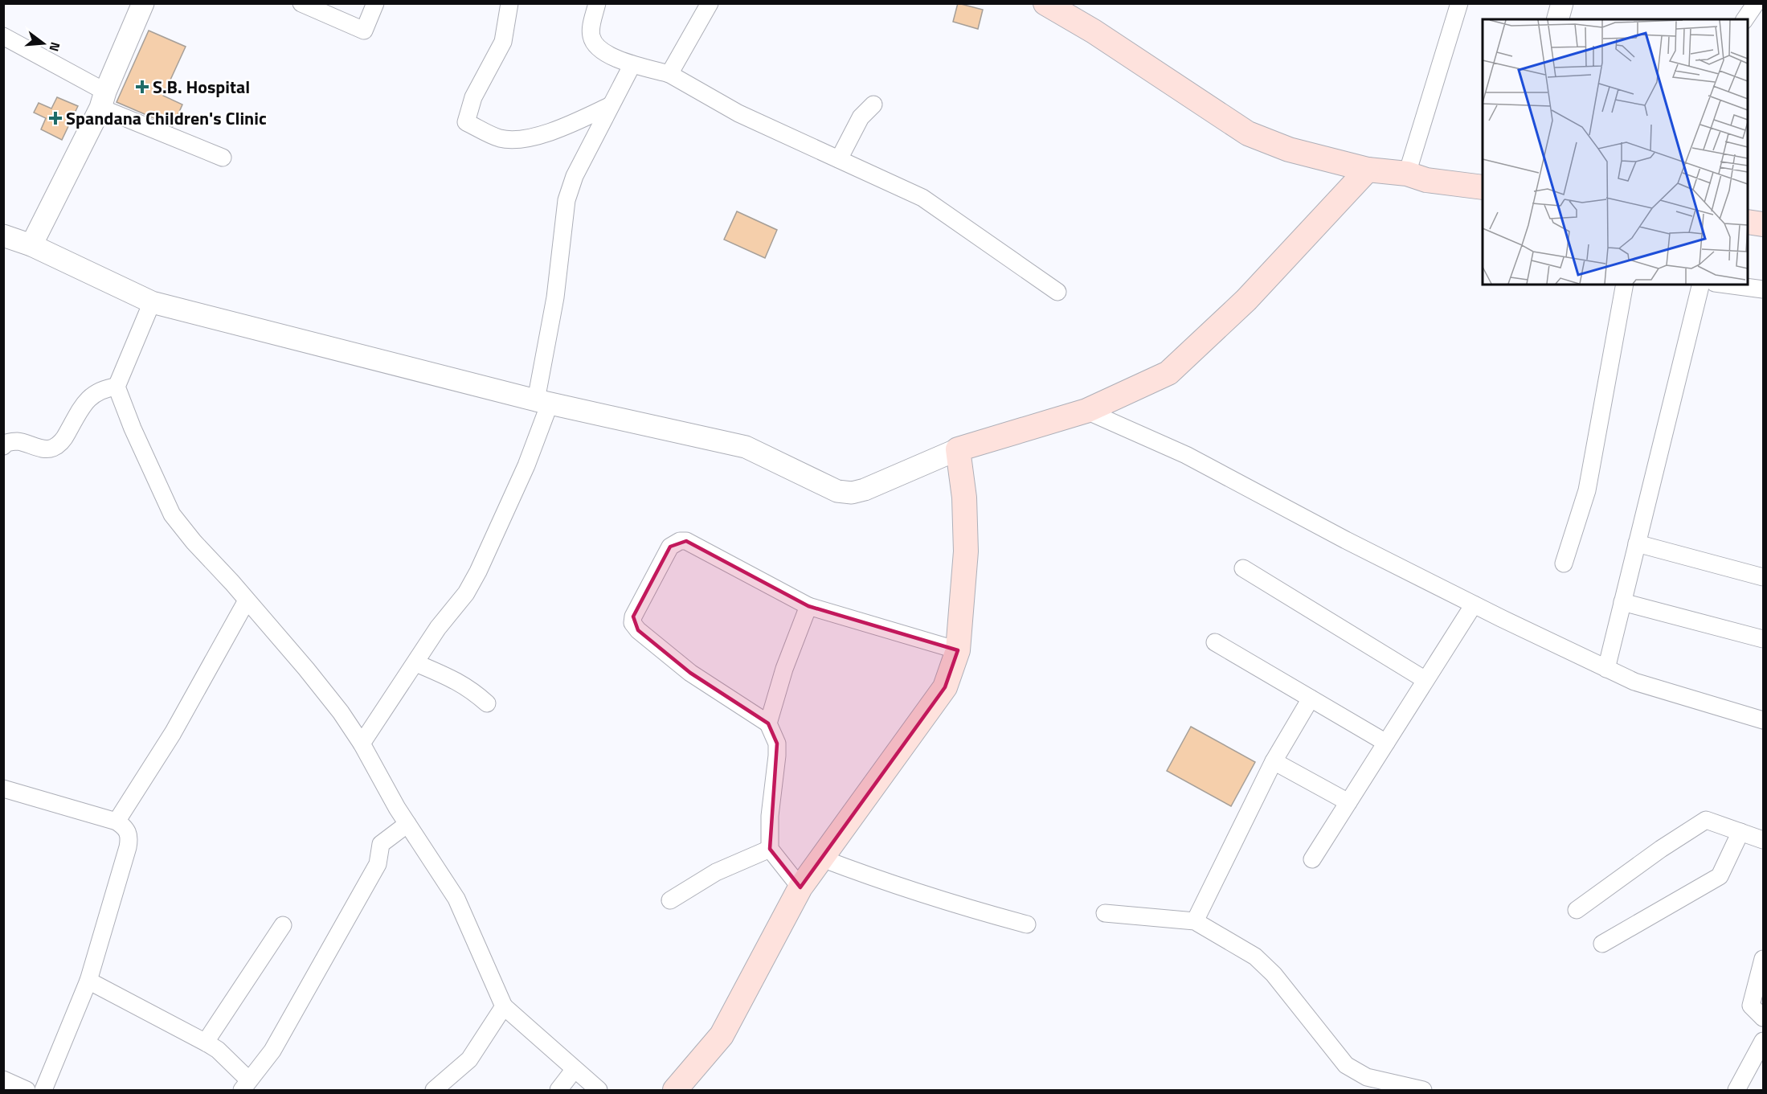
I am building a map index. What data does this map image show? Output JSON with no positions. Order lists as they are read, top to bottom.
{
  "places": {
    "health": ["S.B. Hospital", "Spandana Children's Clinic"]
  },
  "north": "right"
}
